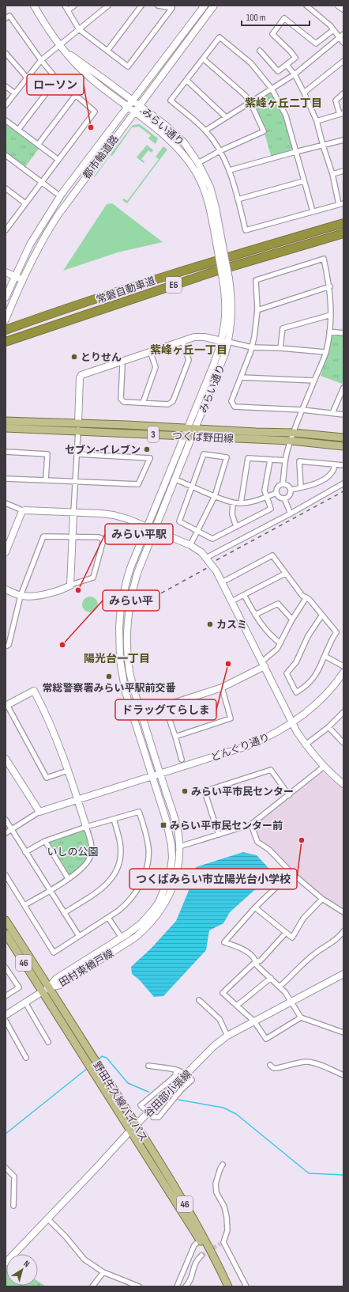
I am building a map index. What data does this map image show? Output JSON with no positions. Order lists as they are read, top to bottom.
{
  "streets": {
    "highway": ["E6", "常磐自動車道"],
    "main road": [
      "3",
      "つくば野田線",
      "46",
      "野田牛久線バイパス"
    ],
    "street": [
      "みらい通り",
      "都市軸道路",
      "どんぐり通り",
      "田村東楢戸線",
      "谷田部小張線"
    ]
  },
  "crossings": [
    ["みらい通り", "都市軸道路"],
    ["みらい通り", "つくば野田線"],
    ["みらい通り", "どんぐり通り"],
    ["みらい通り", "田村東楢戸線"],
    ["どんぐり通り", "田村東楢戸線"],
    ["田村東楢戸線", "野田牛久線バイパス"],
    ["谷田部小張線", "野田牛久線バイパス"]
  ],
  "districts": ["紫峰ヶ丘二丁目", "紫峰ヶ丘一丁目", "陽光台一丁目"],
  "parks": ["いしの公園"],
  "places": {
    "other": [
      "ローソン",
      "とりせん",
      "セブン-イレブン",
      "みらい平駅",
      "カスミ",
      "みらい平",
      "ドラッグてらしま",
      "常総警察署みらい平駅前交番",
      "みらい平市民センター",
      "つくばみらい市立陽光台小学校"
    ],
    "transit": ["みらい平市民センター前"]
  },
  "scale_bar": "100 m",
  "north": "top right"
}
